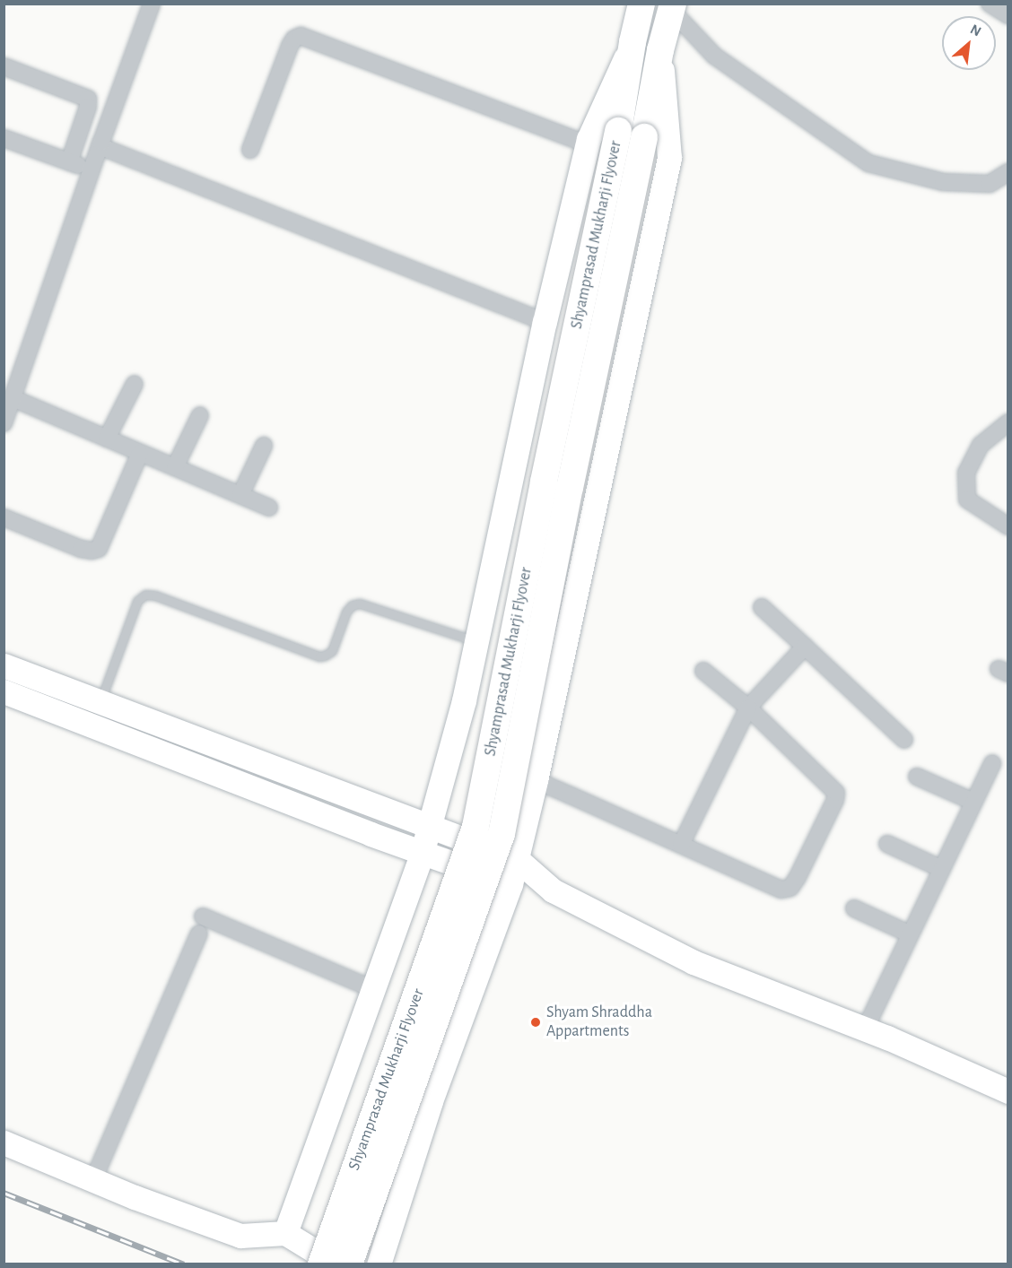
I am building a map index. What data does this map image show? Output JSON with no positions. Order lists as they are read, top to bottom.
{
  "streets": {
    "main road": ["Shyamprasad Mukharji Flyover"]
  },
  "places": ["Shyam Shraddha Appartments"],
  "north": "top right"
}
